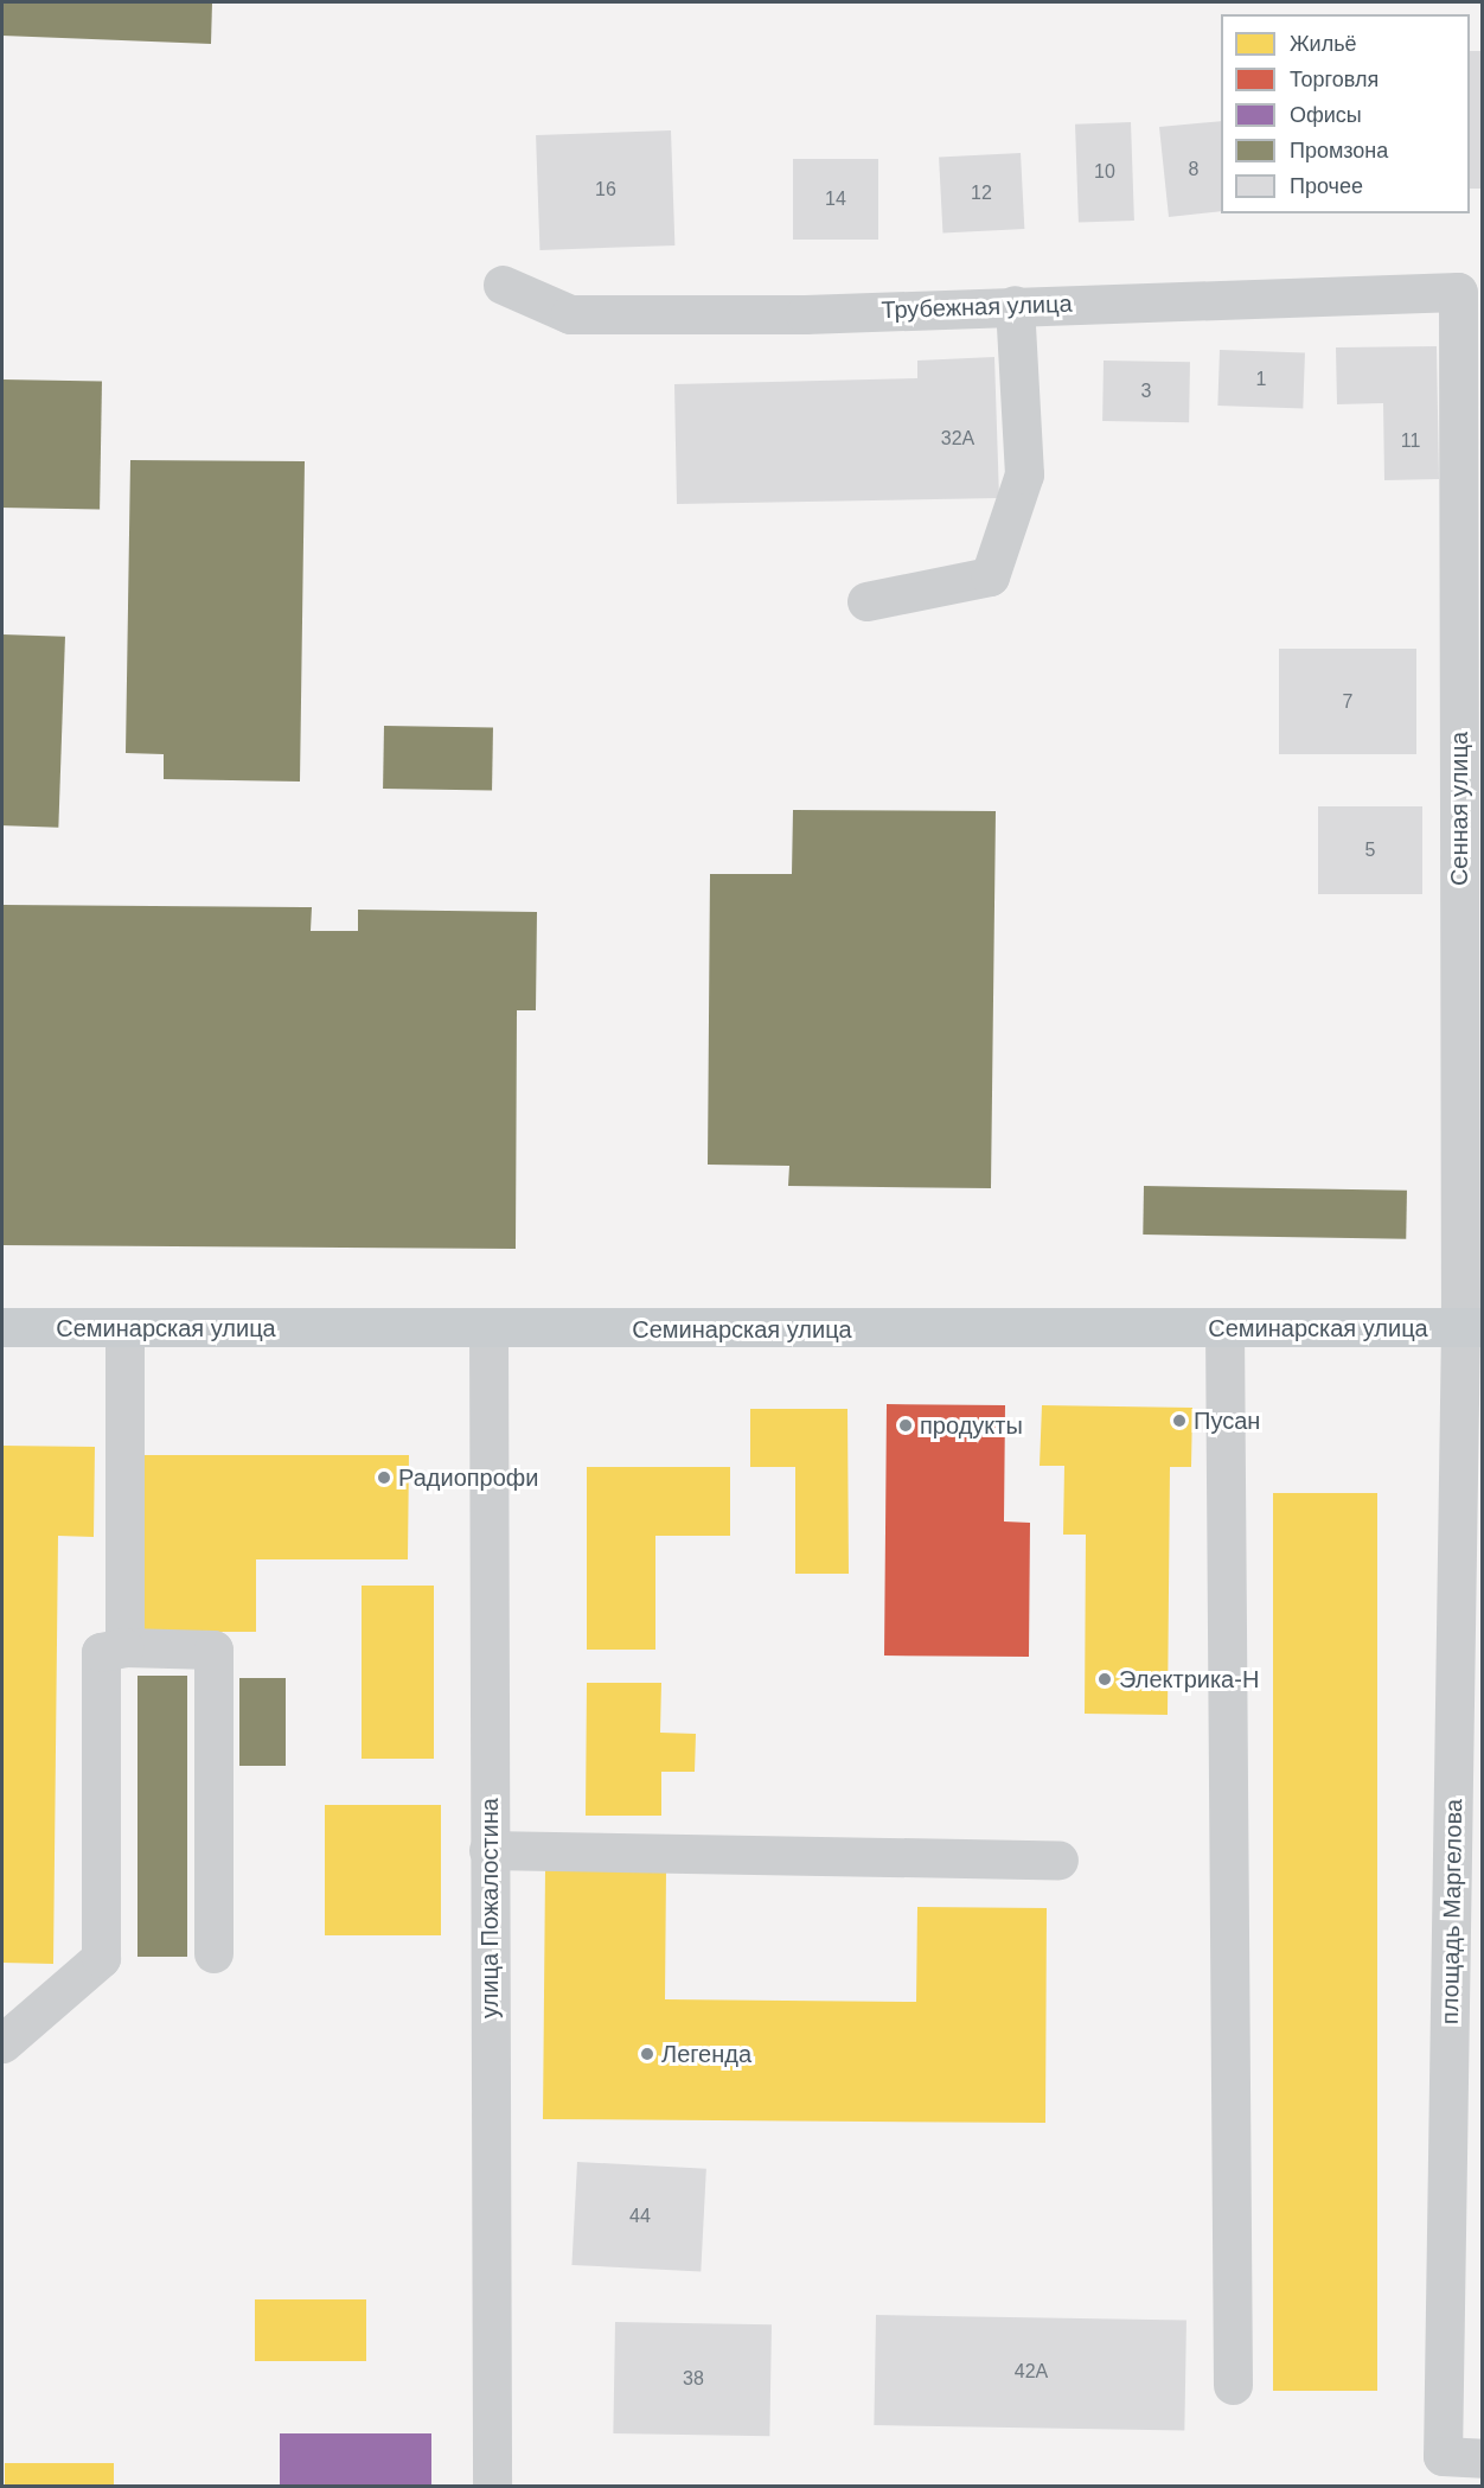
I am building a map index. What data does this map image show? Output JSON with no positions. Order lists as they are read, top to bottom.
{
  "streets": {
    "main road": ["Семинарская улица"],
    "street": [
      "Трубежная улица",
      "Сенная улица",
      "улица Пожалостина",
      "площадь Маргелова"
    ]
  },
  "crossings": [
    ["Трубежная улица", "Сенная улица"],
    ["Сенная улица", "Семинарская улица"],
    ["Сенная улица", "площадь Маргелова"],
    ["Семинарская улица", "улица Пожалостина"],
    ["Семинарская улица", "площадь Маргелова"]
  ],
  "places": [
    "Пусан",
    "продукты",
    "Радиопрофи",
    "Электрика-Н",
    "Легенда"
  ],
  "house_numbers": [
    "8",
    "10",
    "16",
    "12",
    "14",
    "1",
    "3",
    "32А",
    "11",
    "7",
    "5",
    "44",
    "42А",
    "38"
  ],
  "legend": [
    "Жильё",
    "Торговля",
    "Офисы",
    "Промзона",
    "Прочее"
  ]
}
